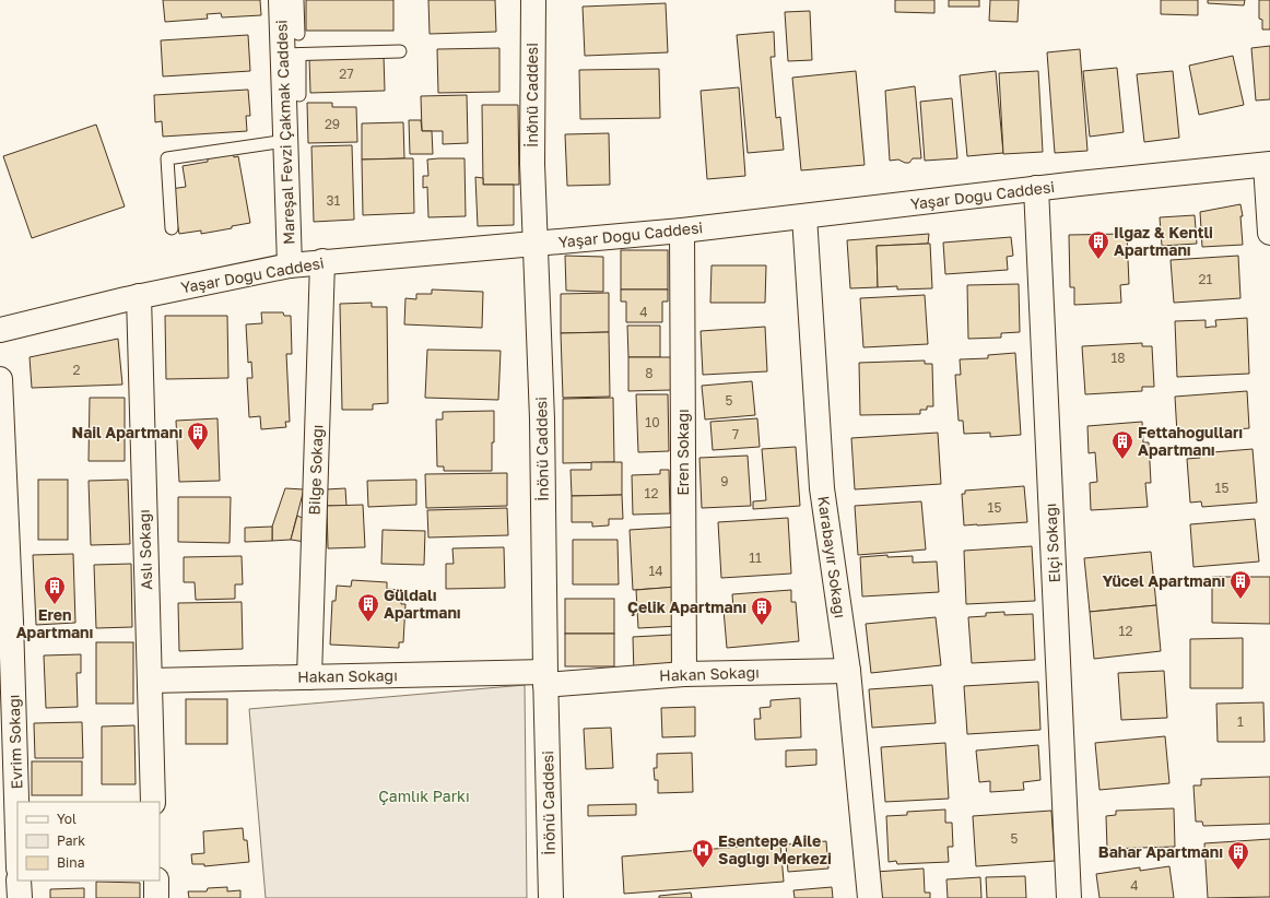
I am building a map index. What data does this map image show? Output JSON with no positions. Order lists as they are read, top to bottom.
{
  "streets": {
    "street": [
      "İnönü Caddesi",
      "Mareşal Fevzi Çakmak Caddesi",
      "Yaşar Doğu Caddesi",
      "Eren Sokağı",
      "Bilge Sokağı",
      "Elçi Sokağı",
      "Aslı Sokağı",
      "Karabayır Sokağı",
      "Hakan Sokağı",
      "Evrim Sokağı"
    ]
  },
  "crossings": [
    ["İnönü Caddesi", "Yaşar Doğu Caddesi"],
    ["İnönü Caddesi", "Hakan Sokağı"],
    ["Mareşal Fevzi Çakmak Caddesi", "Yaşar Doğu Caddesi"],
    ["Yaşar Doğu Caddesi", "Eren Sokağı"],
    ["Yaşar Doğu Caddesi", "Bilge Sokağı"],
    ["Yaşar Doğu Caddesi", "Elçi Sokağı"],
    ["Yaşar Doğu Caddesi", "Aslı Sokağı"],
    ["Yaşar Doğu Caddesi", "Karabayır Sokağı"],
    ["Eren Sokağı", "Hakan Sokağı"],
    ["Bilge Sokağı", "Hakan Sokağı"],
    ["Aslı Sokağı", "Hakan Sokağı"],
    ["Karabayır Sokağı", "Hakan Sokağı"]
  ],
  "parks": ["Çamlık Parkı"],
  "places": {
    "building": [
      "Ilgaz & Kentli Apartmanı",
      "Nail Apartmanı",
      "Fettahoğulları Apartmanı",
      "Yücel Apartmanı",
      "Eren Apartmanı",
      "Güldalı Apartmanı",
      "Çelik Apartmanı",
      "Bahar Apartmanı"
    ],
    "hospital": ["Esentepe Aile Sağlığı Merkezi"]
  },
  "house_numbers": [
    "27",
    "29",
    "31",
    "21",
    "4",
    "18",
    "2",
    "8",
    "5",
    "10",
    "7",
    "9",
    "15",
    "12",
    "15",
    "11",
    "14",
    "12",
    "1",
    "5",
    "4"
  ],
  "legend": ["Yol", "Park", "Bina"]
}
